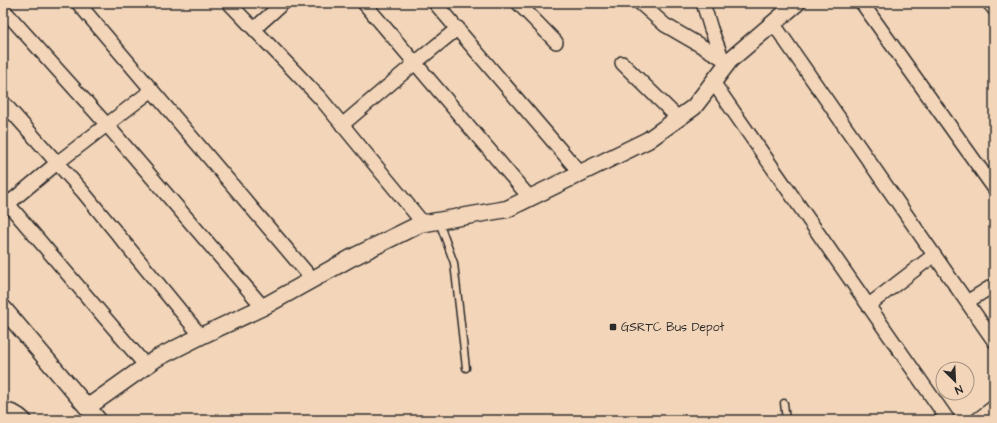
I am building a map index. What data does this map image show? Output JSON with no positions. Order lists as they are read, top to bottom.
{
  "places": {
    "transit": ["GSRTC Bus Depot"]
  },
  "north": "bottom right"
}
